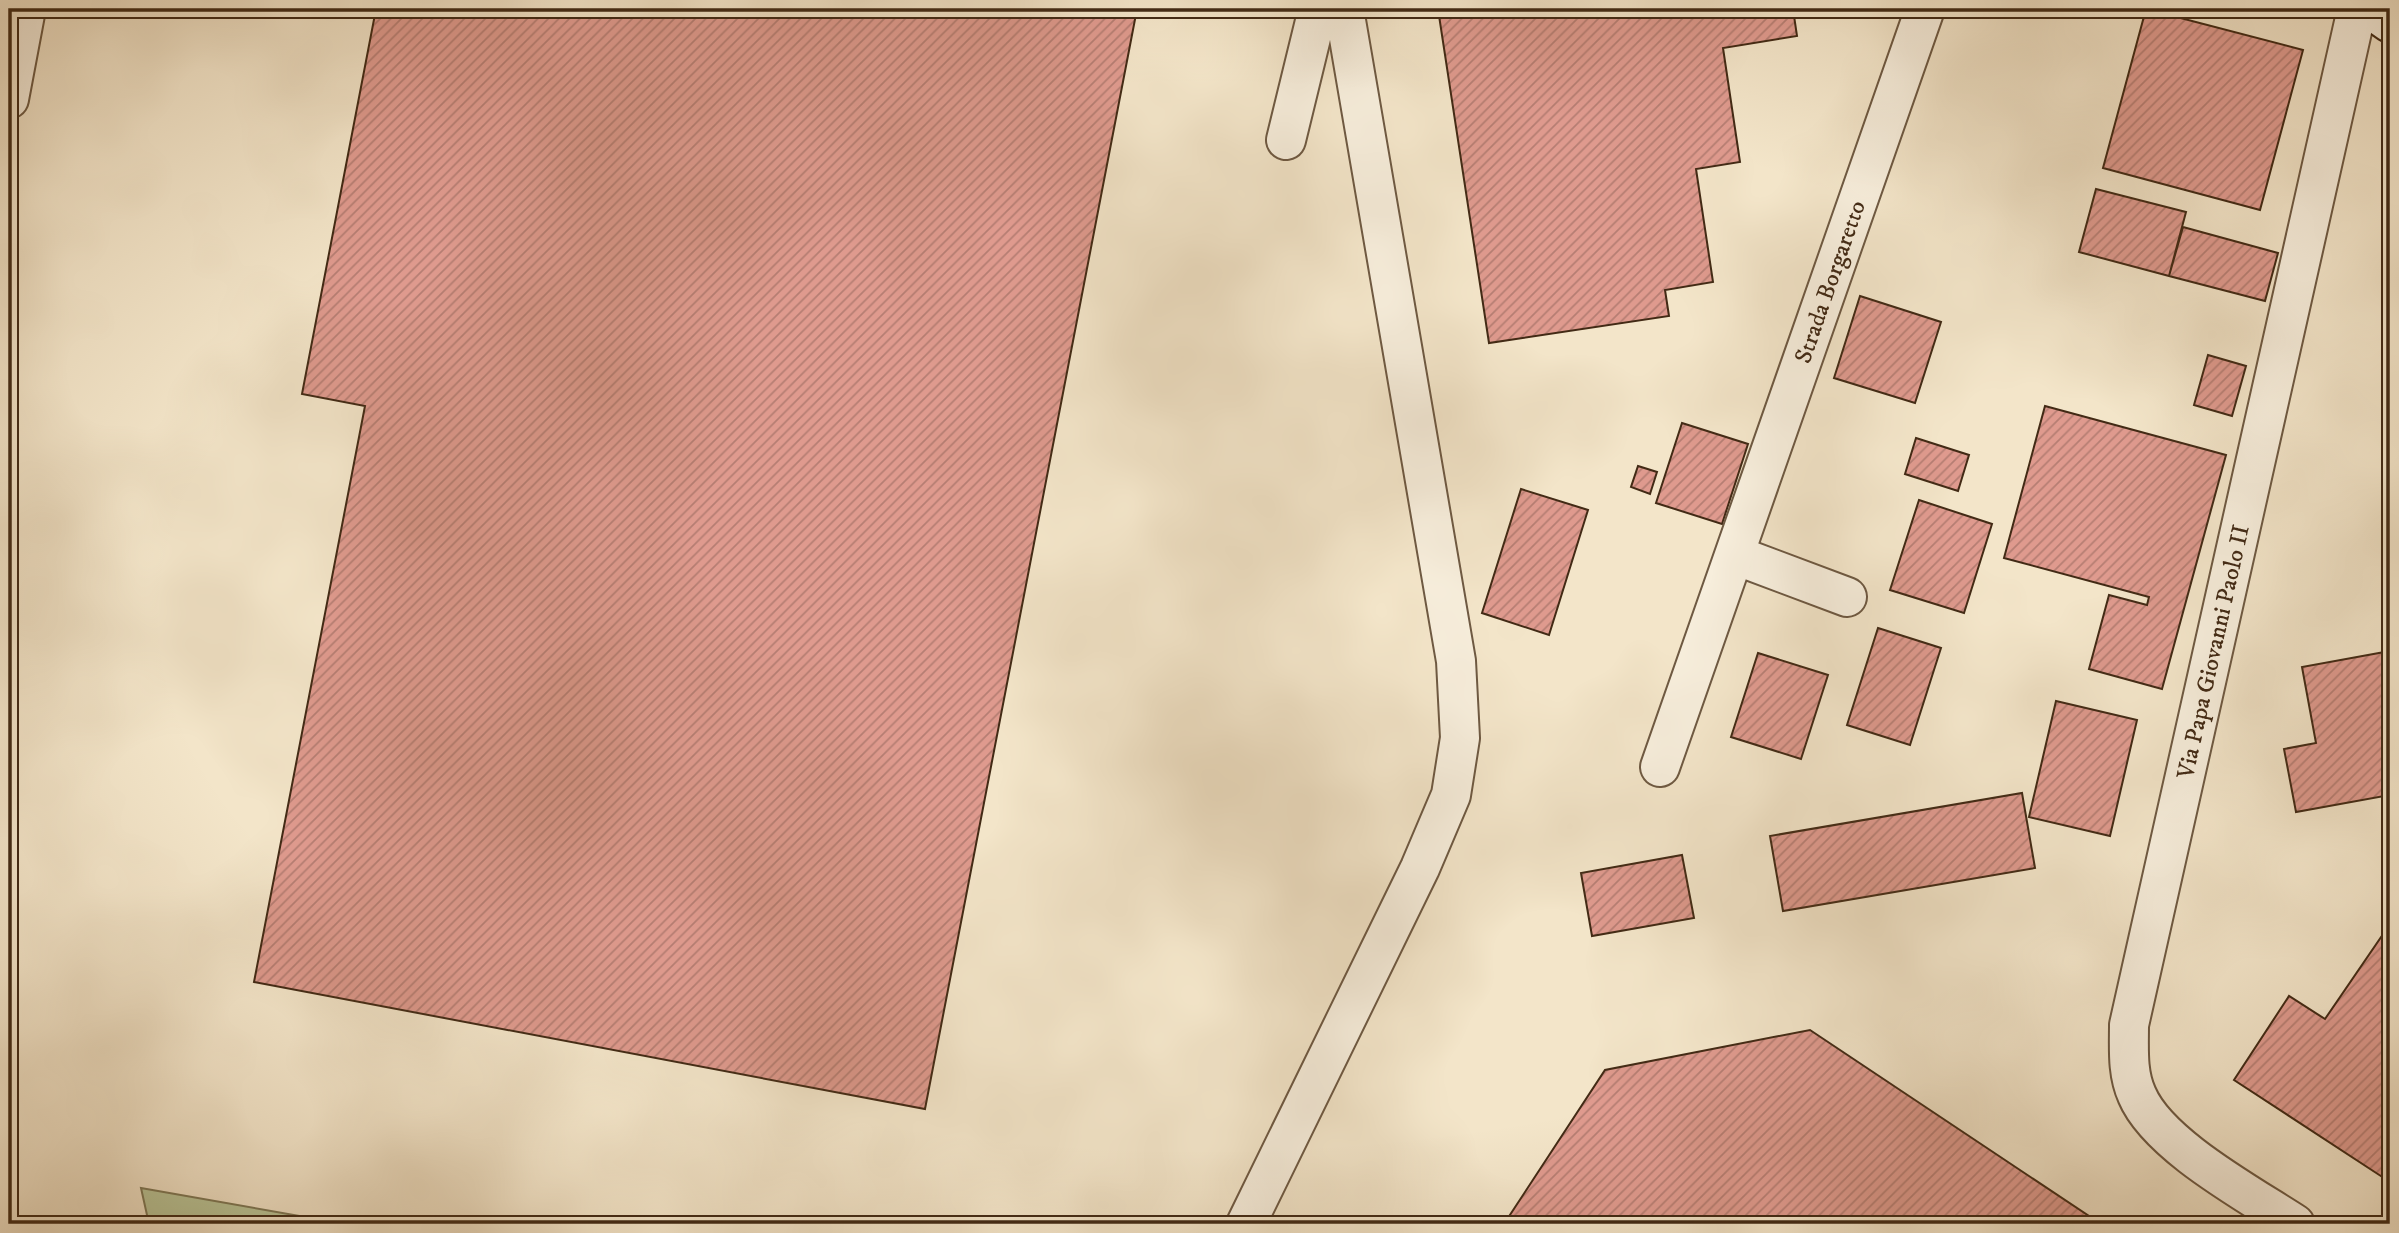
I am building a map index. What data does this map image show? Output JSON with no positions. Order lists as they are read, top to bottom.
{
  "streets": {
    "street": ["Strada Borgaretto", "Via Papa Giovanni Paolo II"]
  }
}
